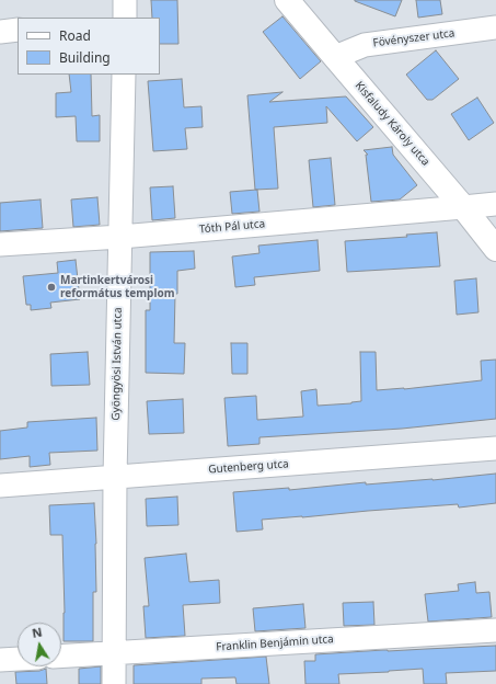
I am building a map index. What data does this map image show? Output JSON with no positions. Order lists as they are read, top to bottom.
{
  "streets": {
    "main road": ["Kisfaludy Károly utca"],
    "street": [
      "Fövényszer utca",
      "Tóth Pál utca",
      "Gyöngyösi István utca",
      "Gutenberg utca",
      "Franklin Benjámin utca"
    ]
  },
  "crossings": [
    ["Fövényszer utca", "Kisfaludy Károly utca"],
    ["Kisfaludy Károly utca", "Tóth Pál utca"],
    ["Tóth Pál utca", "Gyöngyösi István utca"],
    ["Gyöngyösi István utca", "Gutenberg utca"],
    ["Gyöngyösi István utca", "Franklin Benjámin utca"]
  ],
  "places": ["Martinkertvárosi református templom"],
  "legend": ["Road", "Building"],
  "north": "top"
}
